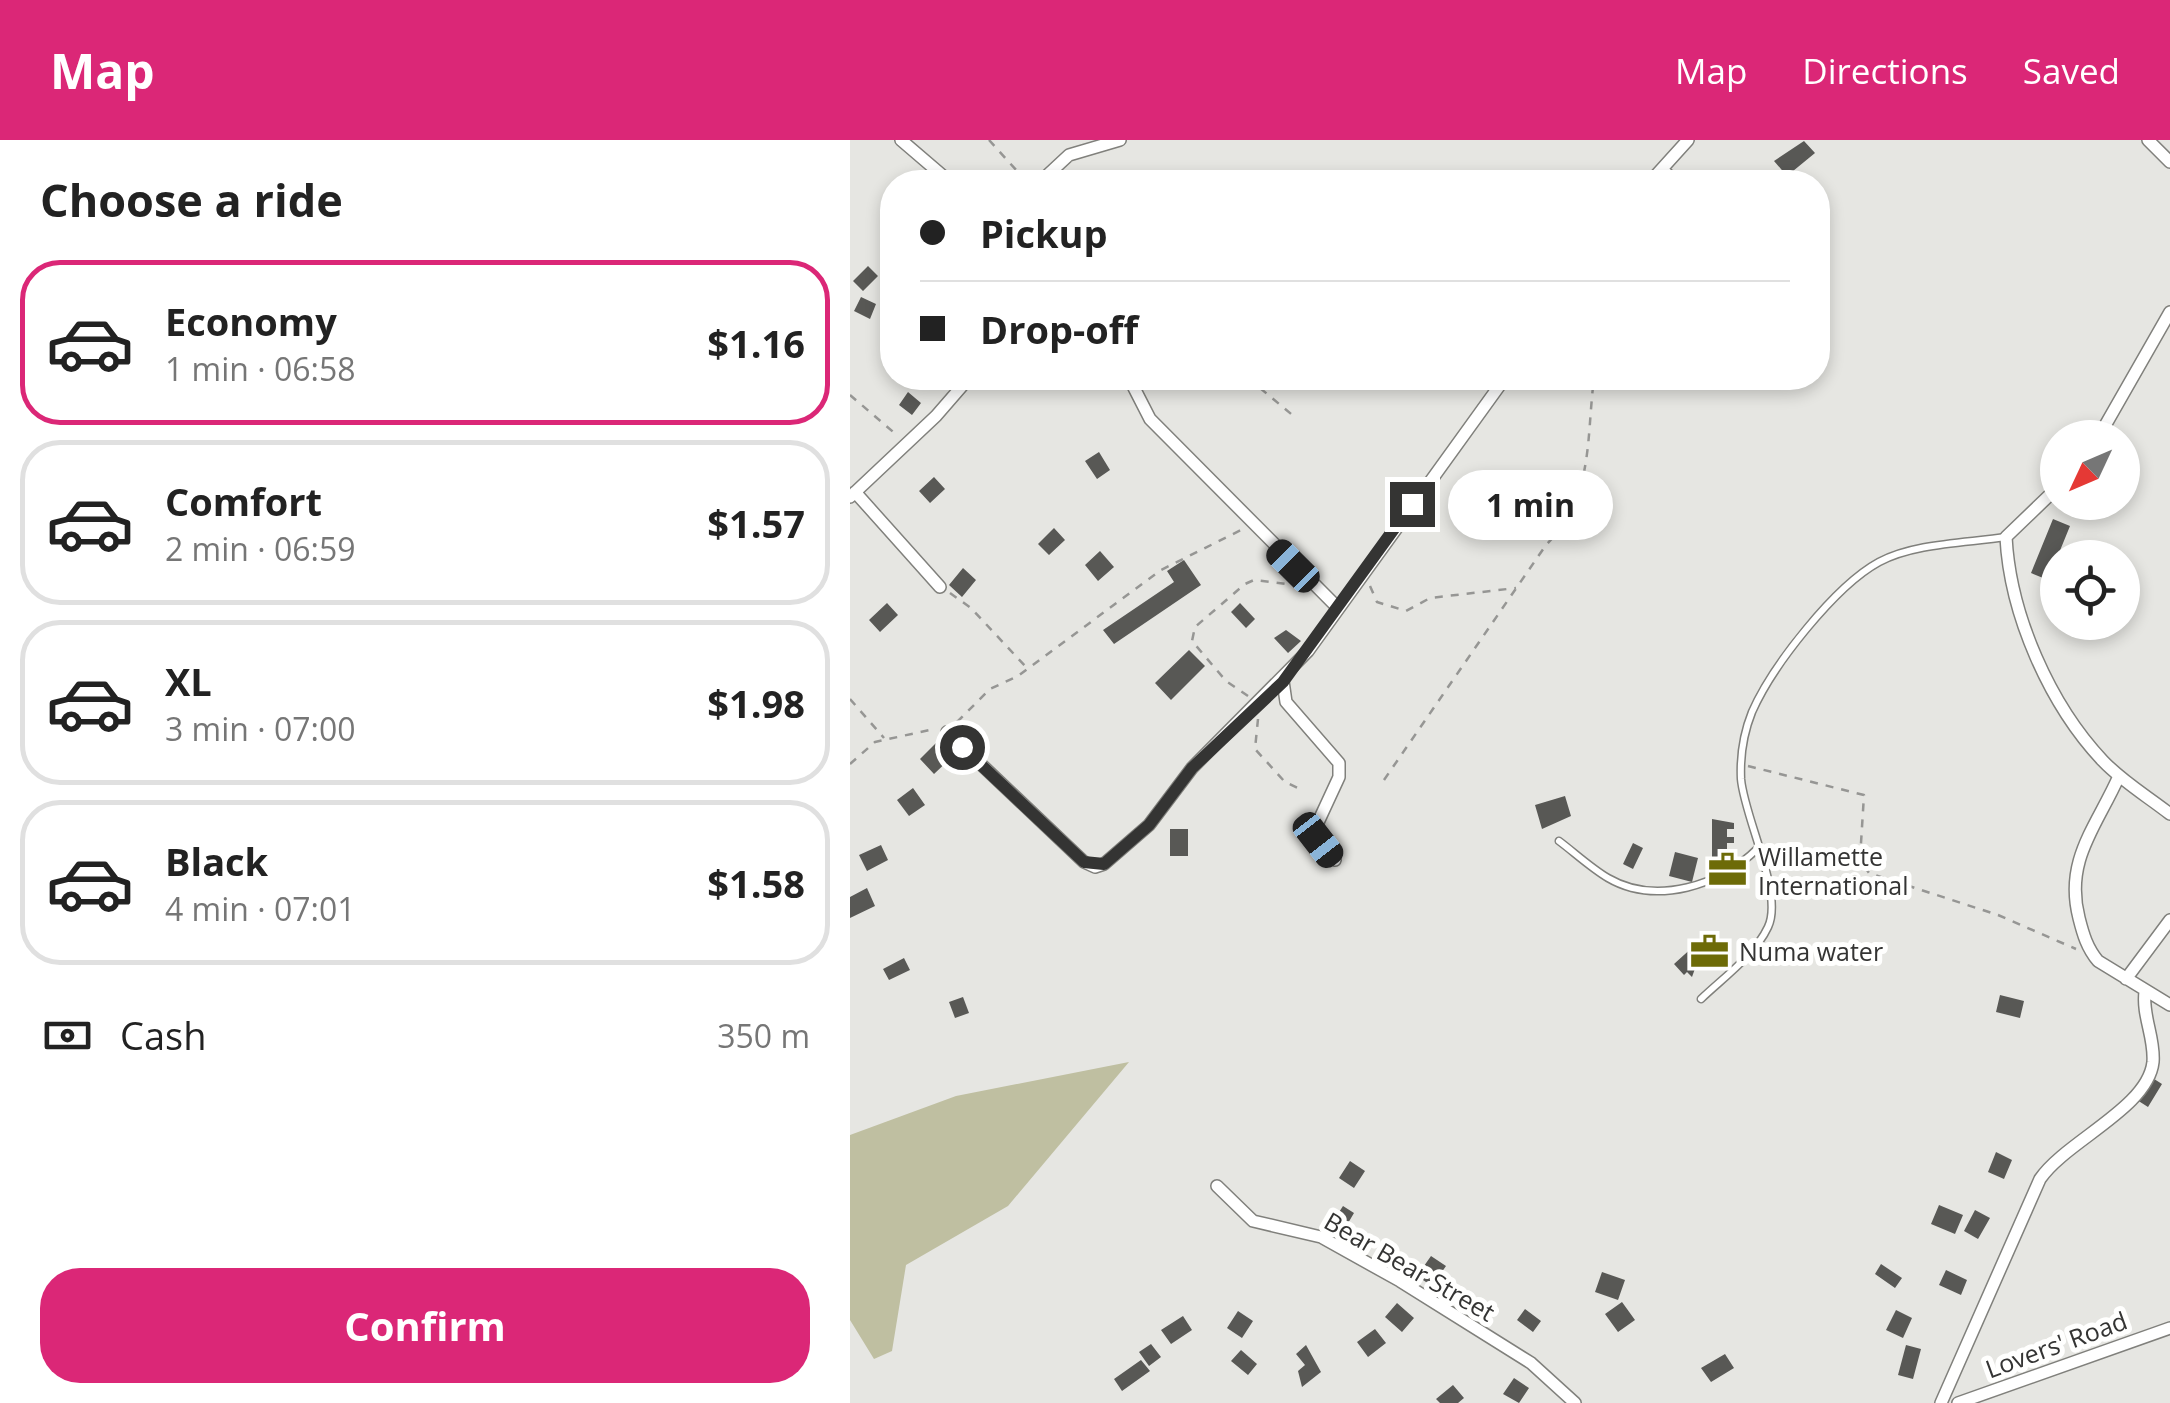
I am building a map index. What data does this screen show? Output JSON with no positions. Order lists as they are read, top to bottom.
{
  "streets": {
    "street": ["Bear Bear Street", "Lovers' Road"]
  },
  "places": {
    "office": ["Willamette International", "Numa water"]
  },
  "north": "bottom left",
  "page": {
    "header": "Map",
    "nav": ["Map", "Directions", "Saved"],
    "heading": "Choose a ride",
    "banner": ["Pickup", "Drop-off"],
    "list": [
      {
        "name": "Economy",
        "note": "1 min · 06:58",
        "value": "$1.16"
      },
      {
        "name": "Comfort",
        "note": "2 min · 06:59",
        "value": "$1.57"
      },
      {
        "name": "XL",
        "note": "3 min · 07:00",
        "value": "$1.98"
      },
      {
        "name": "Black",
        "note": "4 min · 07:01",
        "value": "$1.58"
      }
    ],
    "bubble": "1 min",
    "pay": ["Cash", "350 m"],
    "buttons": "Confirm"
  }
}
